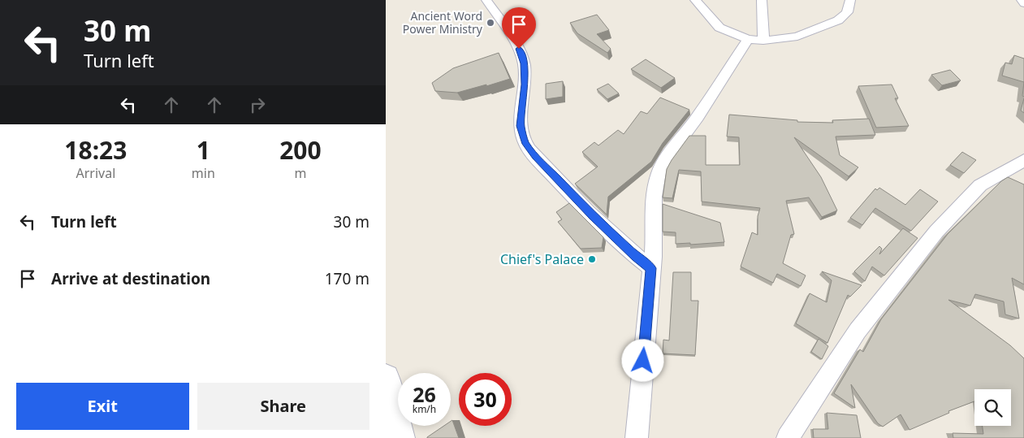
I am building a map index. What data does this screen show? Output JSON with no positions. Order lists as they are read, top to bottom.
{
  "places": ["Ancient Word Power Ministry", "Chief's Palace"],
  "page": {
    "turn": ["30 m", "Turn left"],
    "eta": [
      "18:23",
      "Arrival",
      "1",
      "min",
      "200",
      "m"
    ],
    "list": [
      {
        "name": "Turn left",
        "value": "30 m"
      },
      {
        "name": "Arrive at destination",
        "value": "170 m"
      }
    ],
    "speed": "26 km/h",
    "limit": "30",
    "buttons": ["Exit", "Share"]
  }
}
